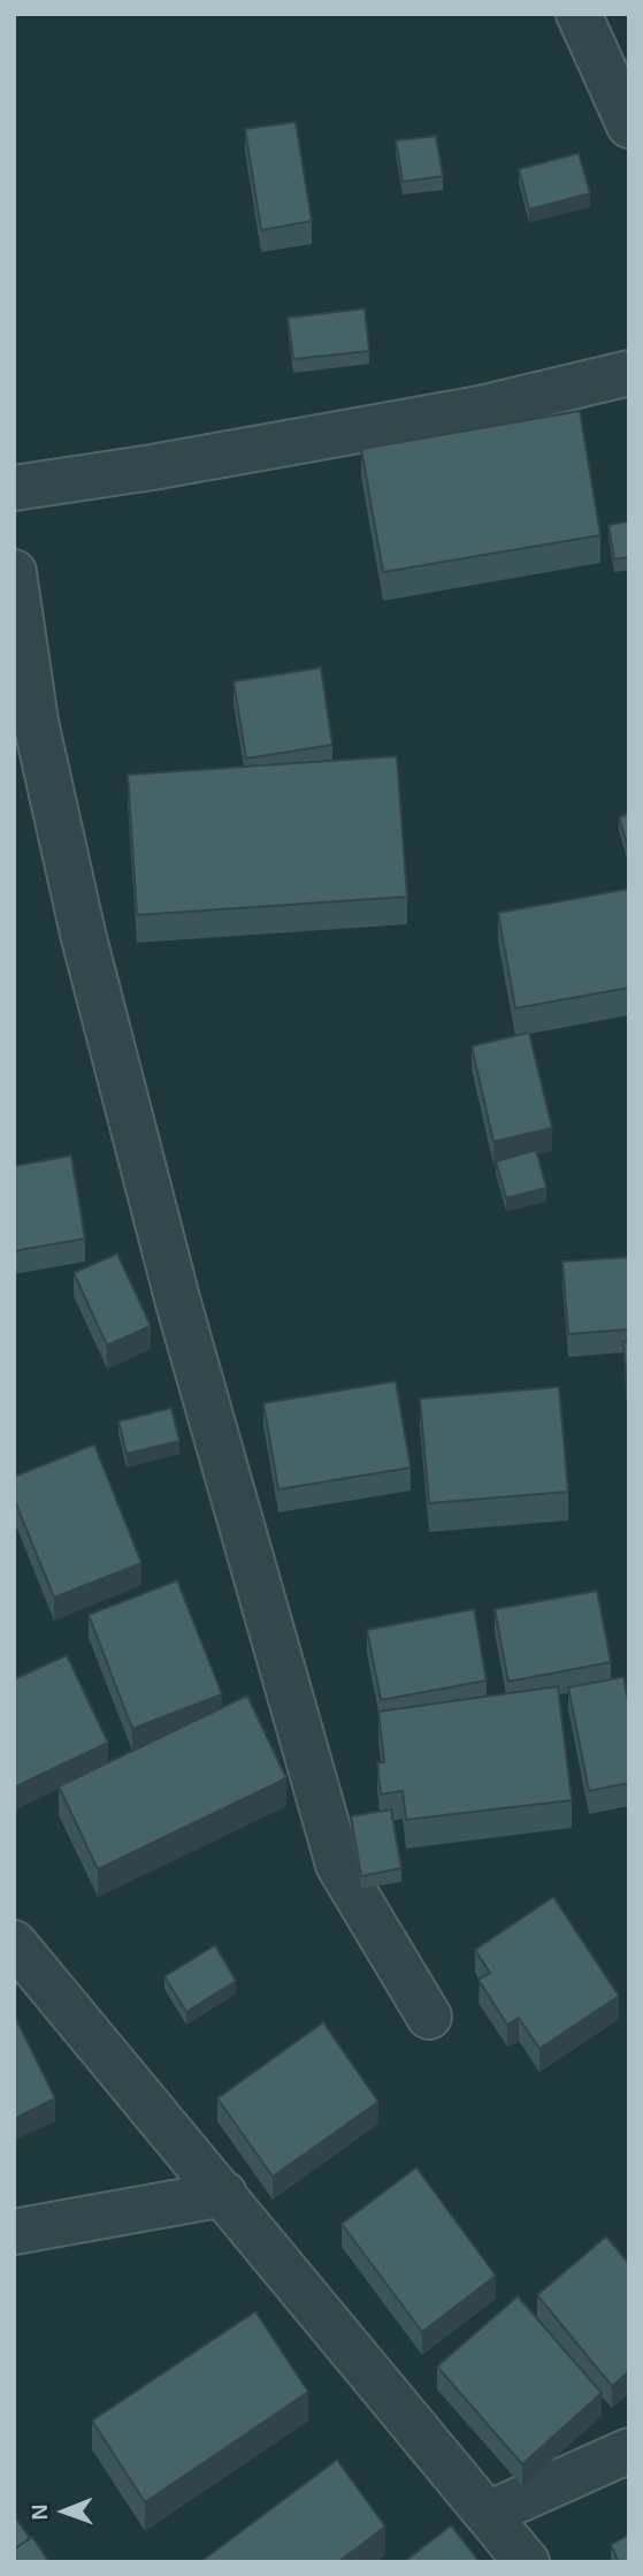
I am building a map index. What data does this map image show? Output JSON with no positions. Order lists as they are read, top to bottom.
{
  "north": "left"
}
